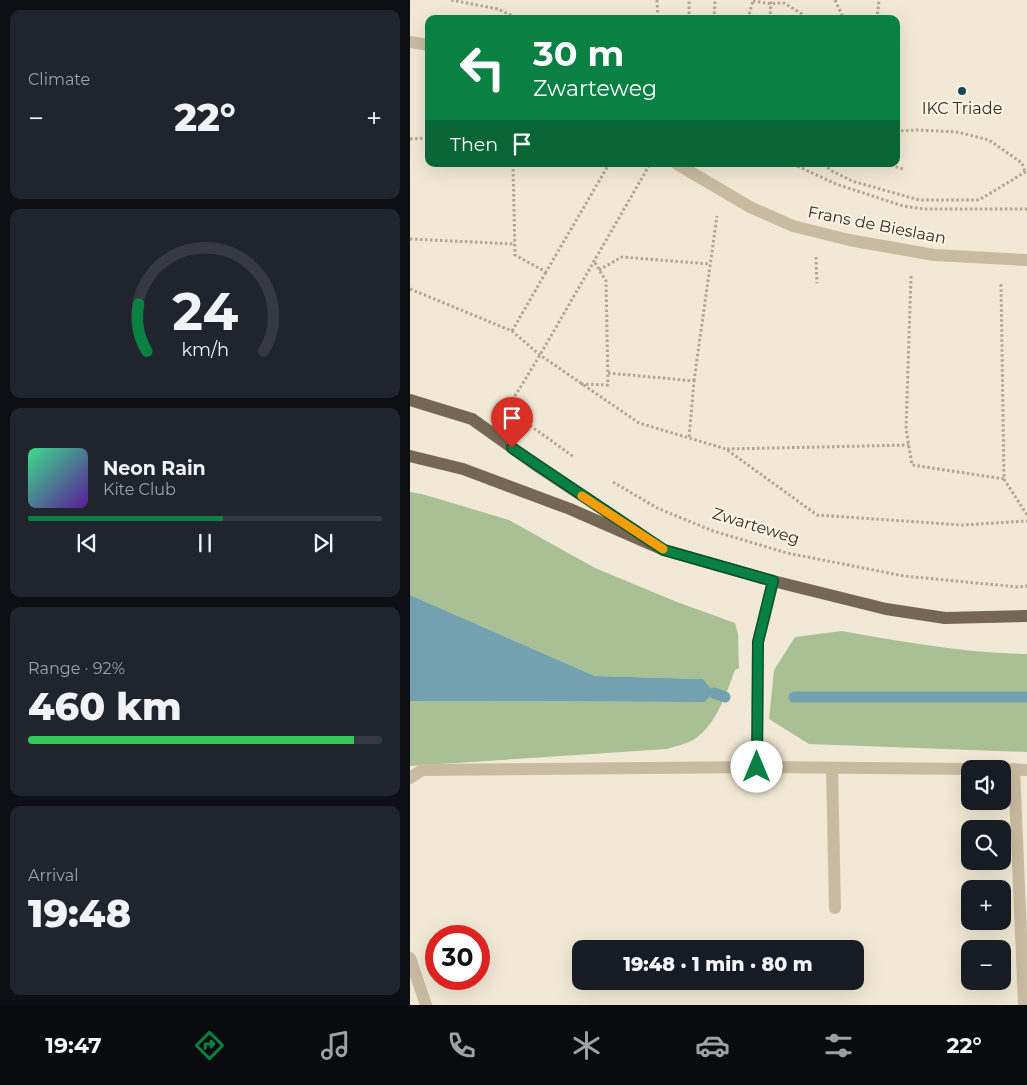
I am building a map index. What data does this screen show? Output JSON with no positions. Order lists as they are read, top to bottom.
{
  "streets": {
    "street": ["Frans de Bieslaan"],
    "path": ["Zwarteweg"]
  },
  "places": ["IKC Triade"],
  "page": {
    "tile": [
      "Climate",
      ["Range · 92%", "460 km"],
      ["Arrival", "19:48"]
    ],
    "turn": ["30 m", "Zwarteweg"],
    "heat": ["−", "22°", "+"],
    "then": "Then",
    "song": ["Neon Rain", "Kite Club"],
    "map_buttons": ["+", "−"],
    "limit": "30",
    "trip": "19:48 · 1 min · 80 m",
    "tabs": ["19:47", "22°"],
    "gauge": ["24", "km/h"]
  }
}
